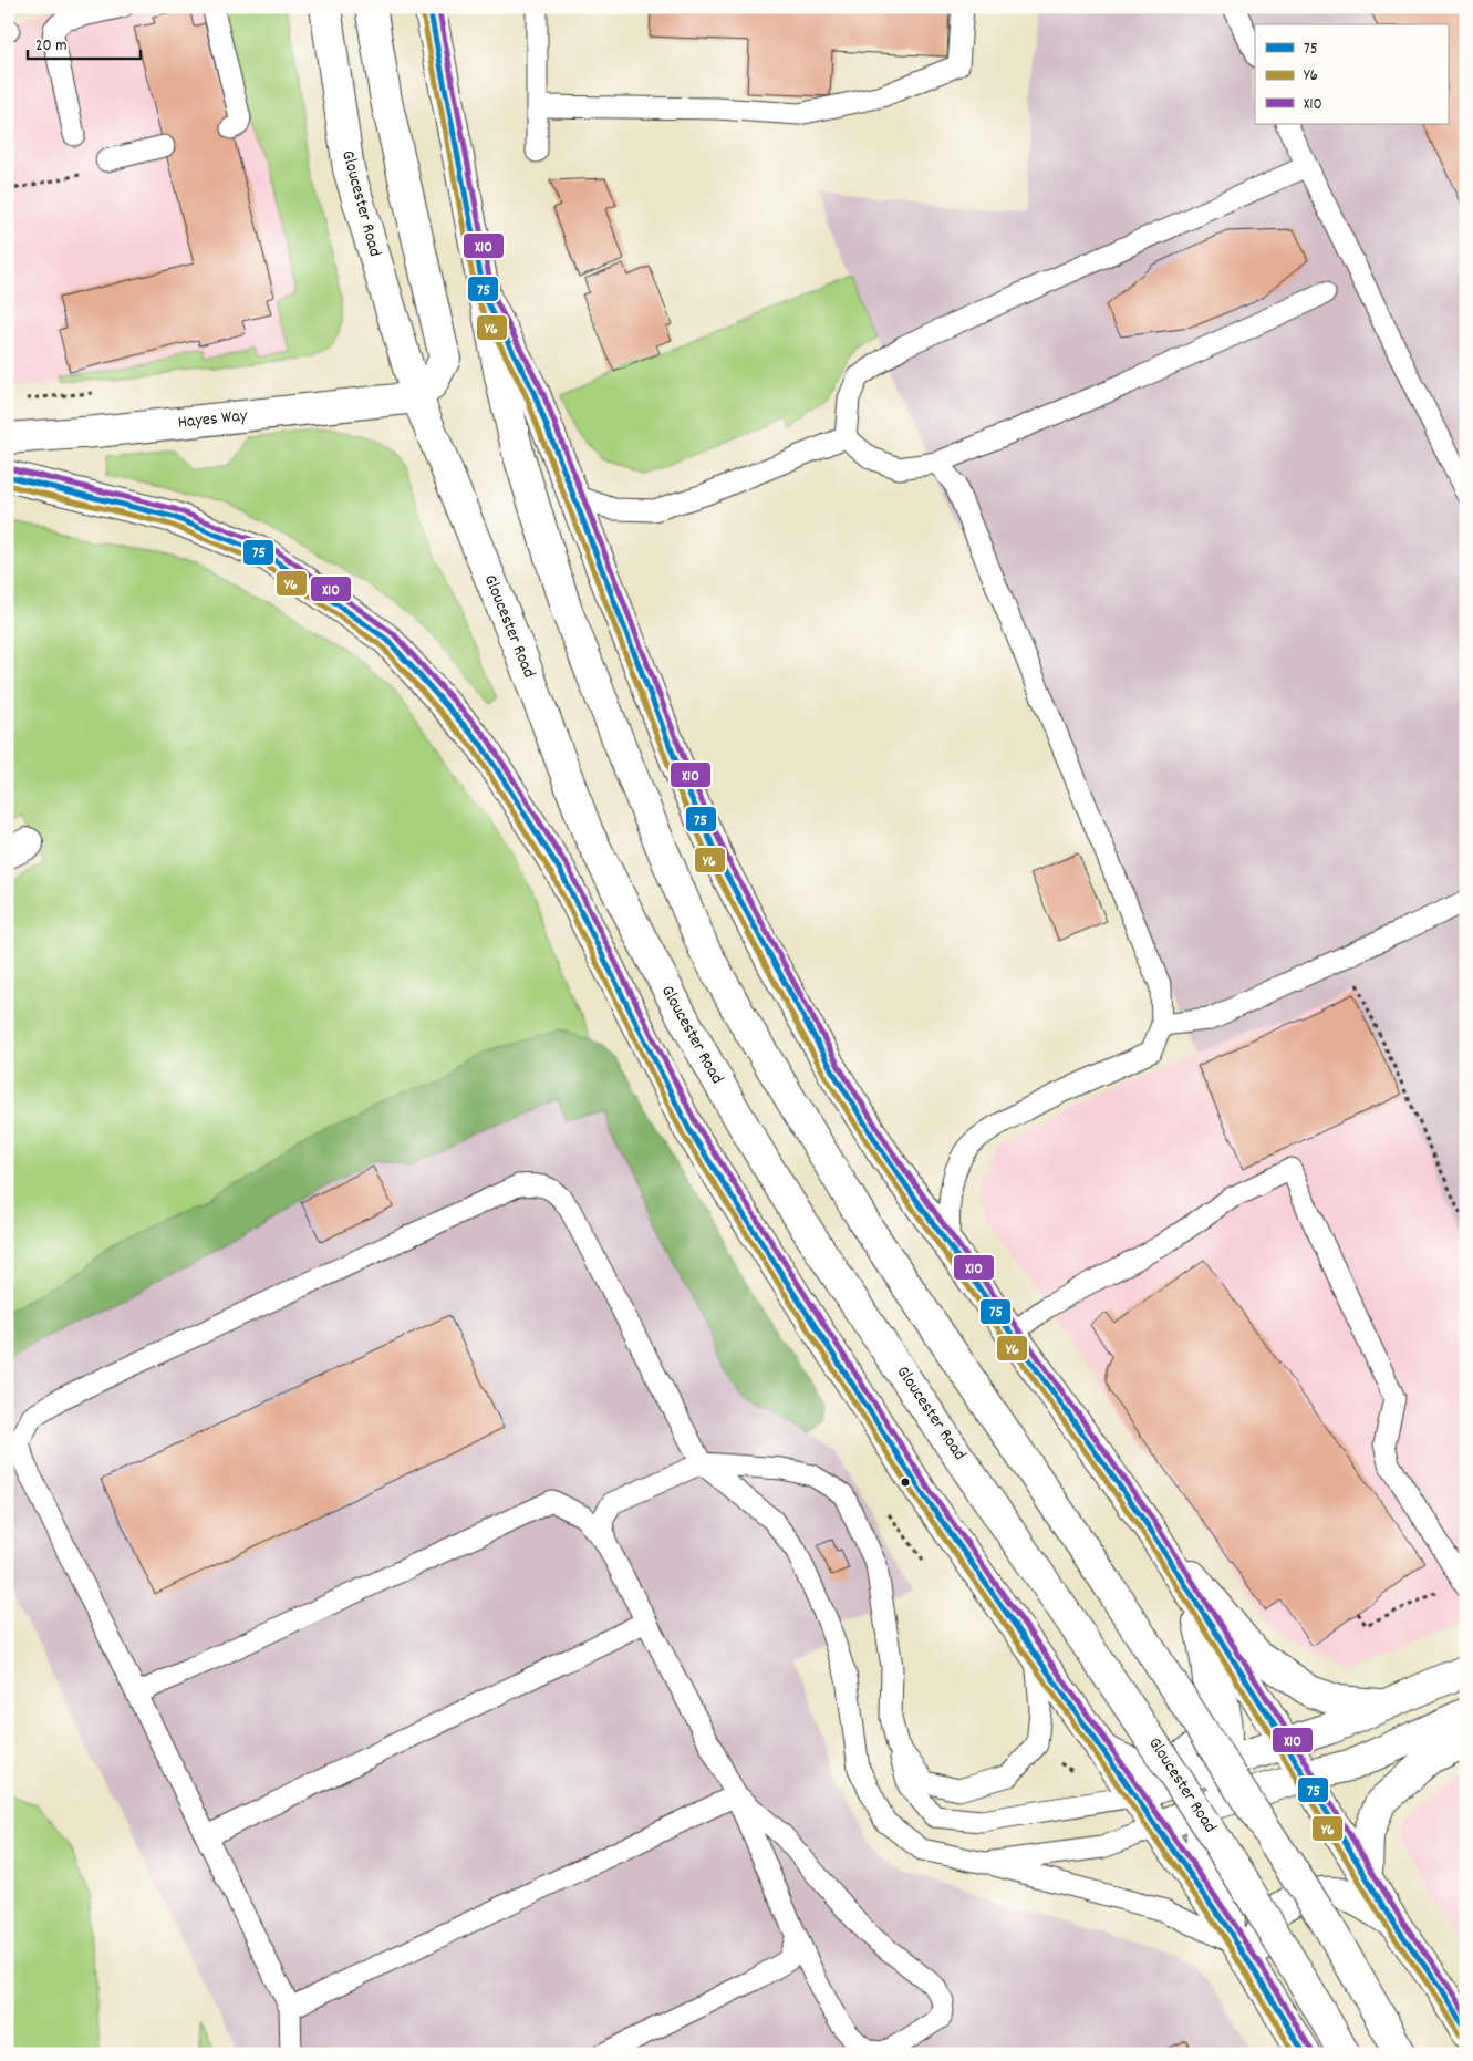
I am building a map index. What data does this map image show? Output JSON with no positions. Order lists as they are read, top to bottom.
{
  "streets": {
    "main road": ["Gloucester Road", "Hayes Way"]
  },
  "crossings": [
    ["Gloucester Road", "Hayes Way"]
  ],
  "lines": ["transit line 75", "transit line X10", "transit line Y6"],
  "legend": ["75", "Y6", "X10"],
  "scale_bar": "20 m"
}
